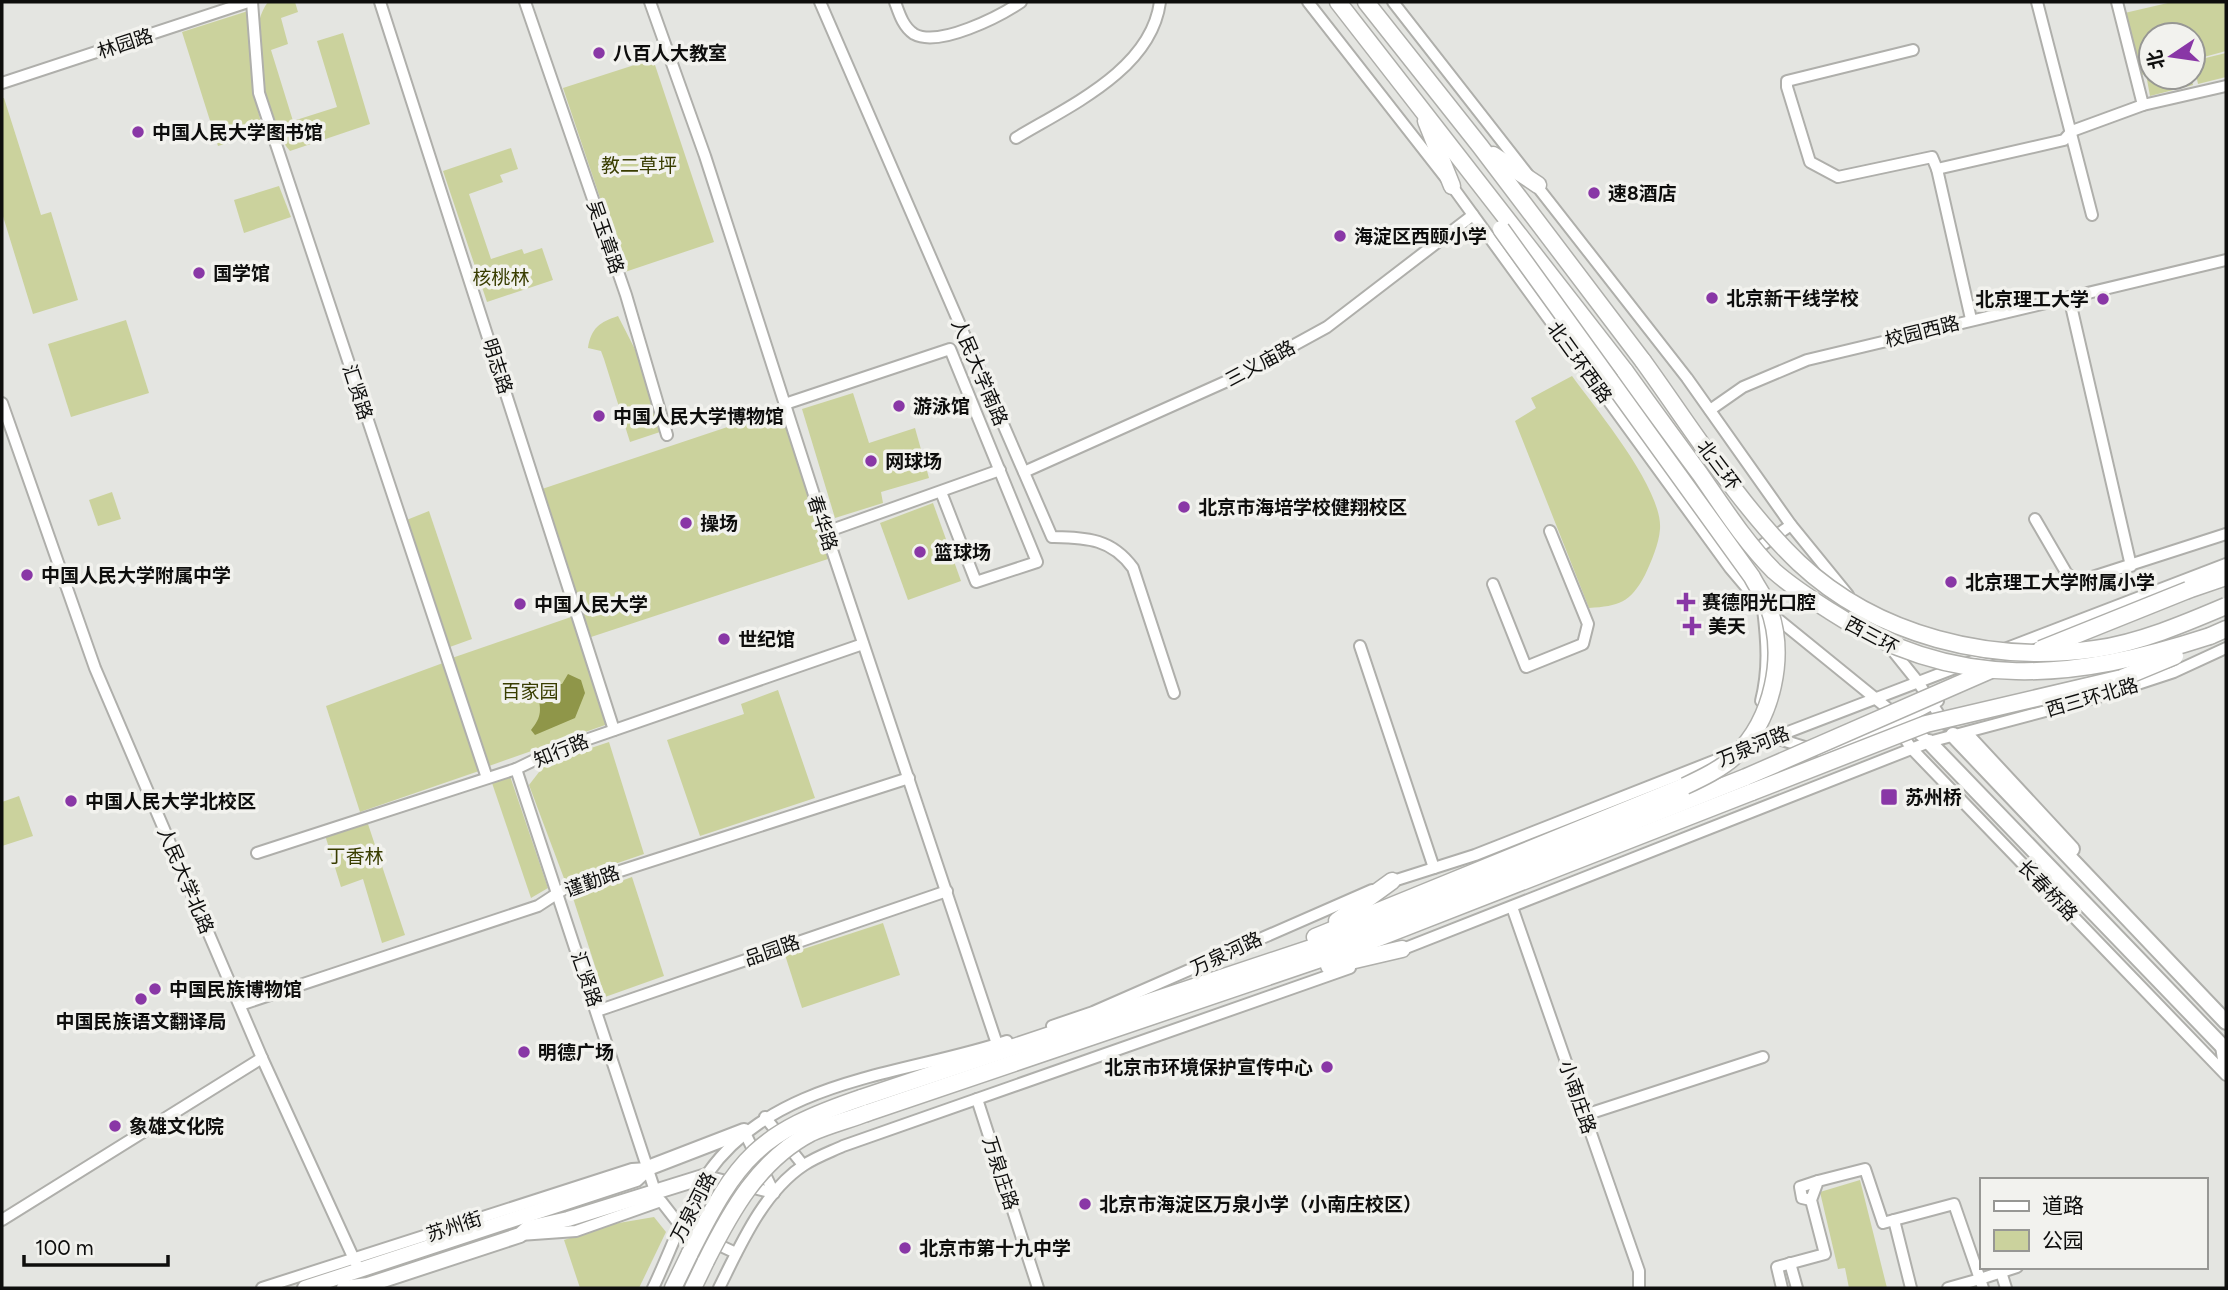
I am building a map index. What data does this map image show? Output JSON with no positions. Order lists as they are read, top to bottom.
{
  "streets": {
    "highway": ["北三环", "西三环", "万泉河路"],
    "main road": ["长春桥路", "苏州街"],
    "street": [
      "林园路",
      "吴玉章路",
      "校园西路",
      "北三环西路",
      "三义庙路",
      "明志路",
      "人民大学南路",
      "汇贤路",
      "春华路",
      "西三环北路",
      "知行路",
      "人民大学北路",
      "谨勤路",
      "品园路",
      "小南庄路",
      "万泉庄路"
    ]
  },
  "crossings": [
    ["林园路", "汇贤路"],
    ["北三环西路", "三义庙路"],
    ["北三环西路", "西三环北路"],
    ["北三环西路", "万泉河路"],
    ["北三环西路", "长春桥路"],
    ["三义庙路", "人民大学南路"],
    ["明志路", "知行路"],
    ["汇贤路", "知行路"],
    ["汇贤路", "谨勤路"],
    ["汇贤路", "品园路"],
    ["汇贤路", "苏州街"],
    ["春华路", "万泉河路"],
    ["春华路", "知行路"],
    ["春华路", "谨勤路"],
    ["春华路", "品园路"],
    ["西三环北路", "长春桥路"],
    ["万泉河路", "苏州街"],
    ["人民大学北路", "谨勤路"],
    ["人民大学北路", "苏州街"]
  ],
  "parks": [
    "教二草坪",
    "核桃林",
    "百家园",
    "丁香林"
  ],
  "places": {
    "other": [
      "八百人大教室",
      "中国人民大学图书馆",
      "速8酒店",
      "海淀区西颐小学",
      "国学馆",
      "北京新干线学校",
      "北京理工大学",
      "游泳馆",
      "中国人民大学博物馆",
      "网球场",
      "北京市海培学校健翔校区",
      "操场",
      "篮球场",
      "中国人民大学附属中学",
      "北京理工大学附属小学",
      "中国人民大学",
      "世纪馆",
      "中国人民大学北校区",
      "中国民族博物馆",
      "中国民族语文翻译局",
      "明德广场",
      "北京市环境保护宣传中心",
      "象雄文化院",
      "北京市海淀区万泉小学（小南庄校区）",
      "北京市第十九中学"
    ],
    "health": ["赛德阳光口腔", "美天"],
    "transit": ["苏州桥"]
  },
  "legend": ["道路", "公园"],
  "scale_bar": "100 m",
  "north": "left"
}
